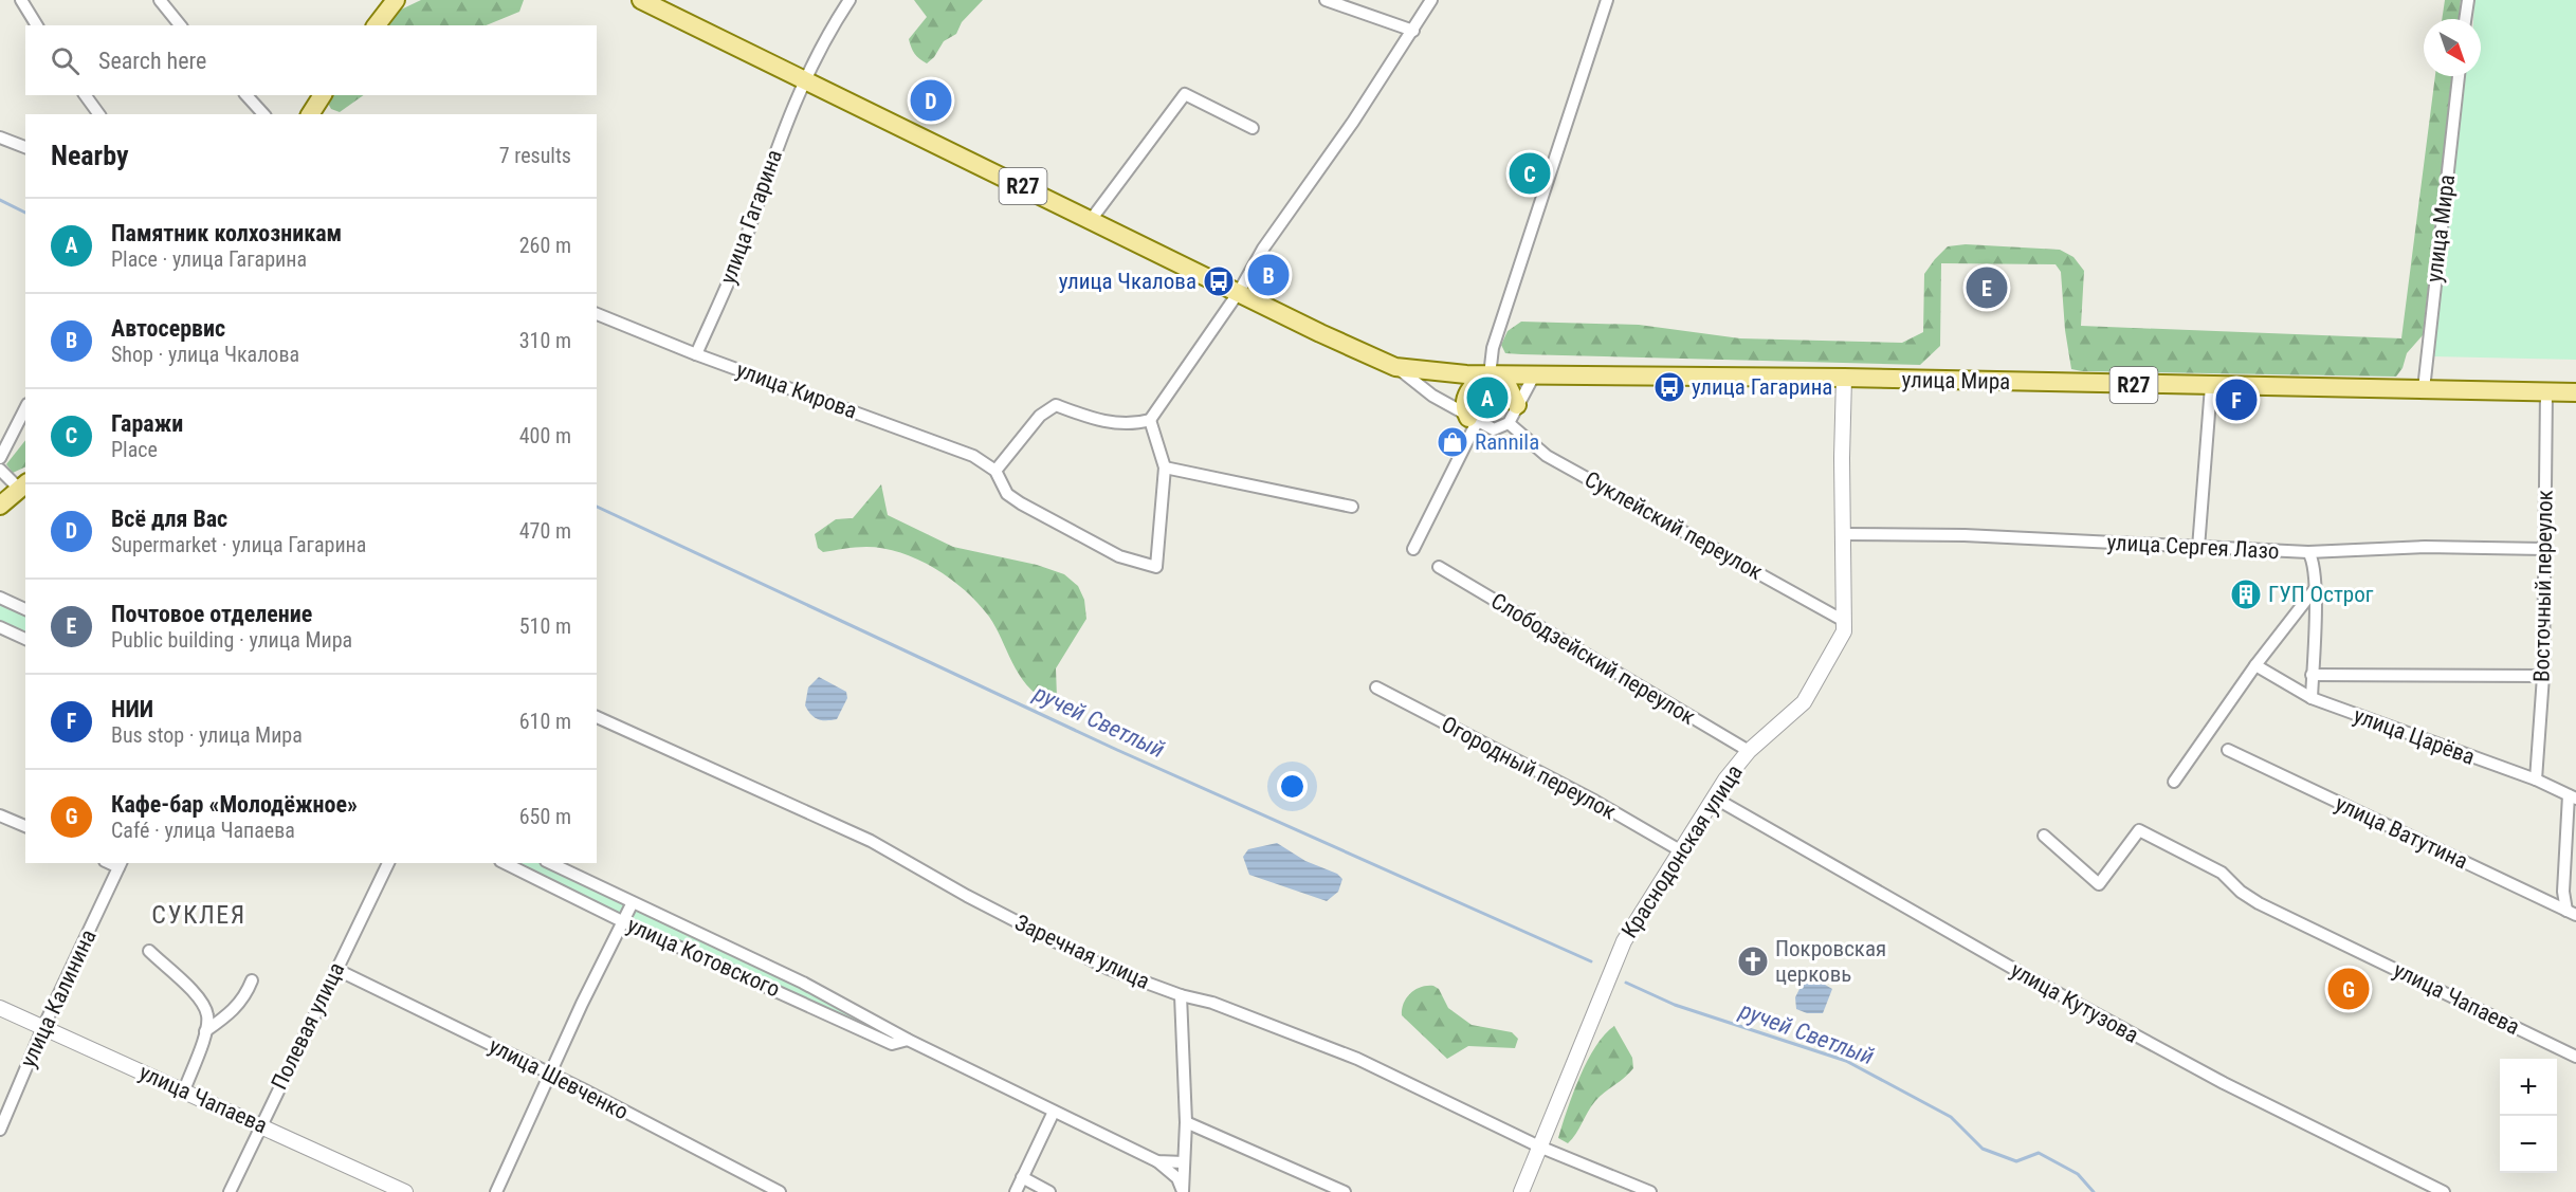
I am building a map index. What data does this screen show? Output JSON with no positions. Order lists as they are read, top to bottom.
{
  "streets": {
    "main road": ["R27", "улица Мира"],
    "street": [
      "улица Гагарина",
      "улица Кирова",
      "Суклейский переулок",
      "улица Сергея Лазо",
      "Восточный переулок",
      "Слободзейский переулок",
      "улица Царёва",
      "Огородный переулок",
      "улица Ватутина",
      "Краснодонская улица",
      "Заречная улица",
      "улица Котовского",
      "улица Калинина",
      "улица Чапаева",
      "улица Кутузова",
      "Полевая улица",
      "улица Шевченко"
    ]
  },
  "crossings": [
    ["R27", "улица Гагарина"],
    ["R27", "улица Мира"],
    ["R27", "Суклейский переулок"],
    ["улица Гагарина", "улица Кирова"],
    ["улица Мира", "Суклейский переулок"],
    ["улица Мира", "Восточный переулок"],
    ["улица Мира", "Краснодонская улица"],
    ["Суклейский переулок", "Краснодонская улица"],
    ["улица Сергея Лазо", "Восточный переулок"],
    ["улица Сергея Лазо", "Краснодонская улица"],
    ["Восточный переулок", "улица Царёва"],
    ["Слободзейский переулок", "Краснодонская улица"],
    ["Огородный переулок", "Краснодонская улица"],
    ["Краснодонская улица", "Заречная улица"],
    ["Краснодонская улица", "улица Кутузова"],
    ["улица Калинина", "улица Чапаева"],
    ["улица Чапаева", "Полевая улица"],
    ["Полевая улица", "улица Шевченко"]
  ],
  "districts": ["СУКЛЕЯ"],
  "water": ["ручей Светлый"],
  "places": {
    "bus stop": ["улица Чкалова", "улица Гагарина"],
    "shop": ["Rannila"],
    "building": ["ГУП Острог"],
    "church": ["Покровская церковь"]
  },
  "north": "bottom right",
  "page": {
    "search": "Search here",
    "pins": [
      "D",
      "C",
      "B",
      "E",
      "A",
      "F",
      "G"
    ],
    "heading": ["Nearby", "7 results"],
    "list": [
      {
        "mark": "A",
        "name": "Памятник колхозникам",
        "note": "Place · улица Гагарина",
        "value": "260 m"
      },
      {
        "mark": "B",
        "name": "Автосервис",
        "note": "Shop · улица Чкалова",
        "value": "310 m"
      },
      {
        "mark": "C",
        "name": "Гаражи",
        "note": "Place",
        "value": "400 m"
      },
      {
        "mark": "D",
        "name": "Всё для Вас",
        "note": "Supermarket · улица Гагарина",
        "value": "470 m"
      },
      {
        "mark": "E",
        "name": "Почтовое отделение",
        "note": "Public building · улица Мира",
        "value": "510 m"
      },
      {
        "mark": "F",
        "name": "НИИ",
        "note": "Bus stop · улица Мира",
        "value": "610 m"
      },
      {
        "mark": "G",
        "name": "Кафе-бар «Молодёжное»",
        "note": "Café · улица Чапаева",
        "value": "650 m"
      }
    ],
    "map_buttons": ["+", "−"]
  }
}
